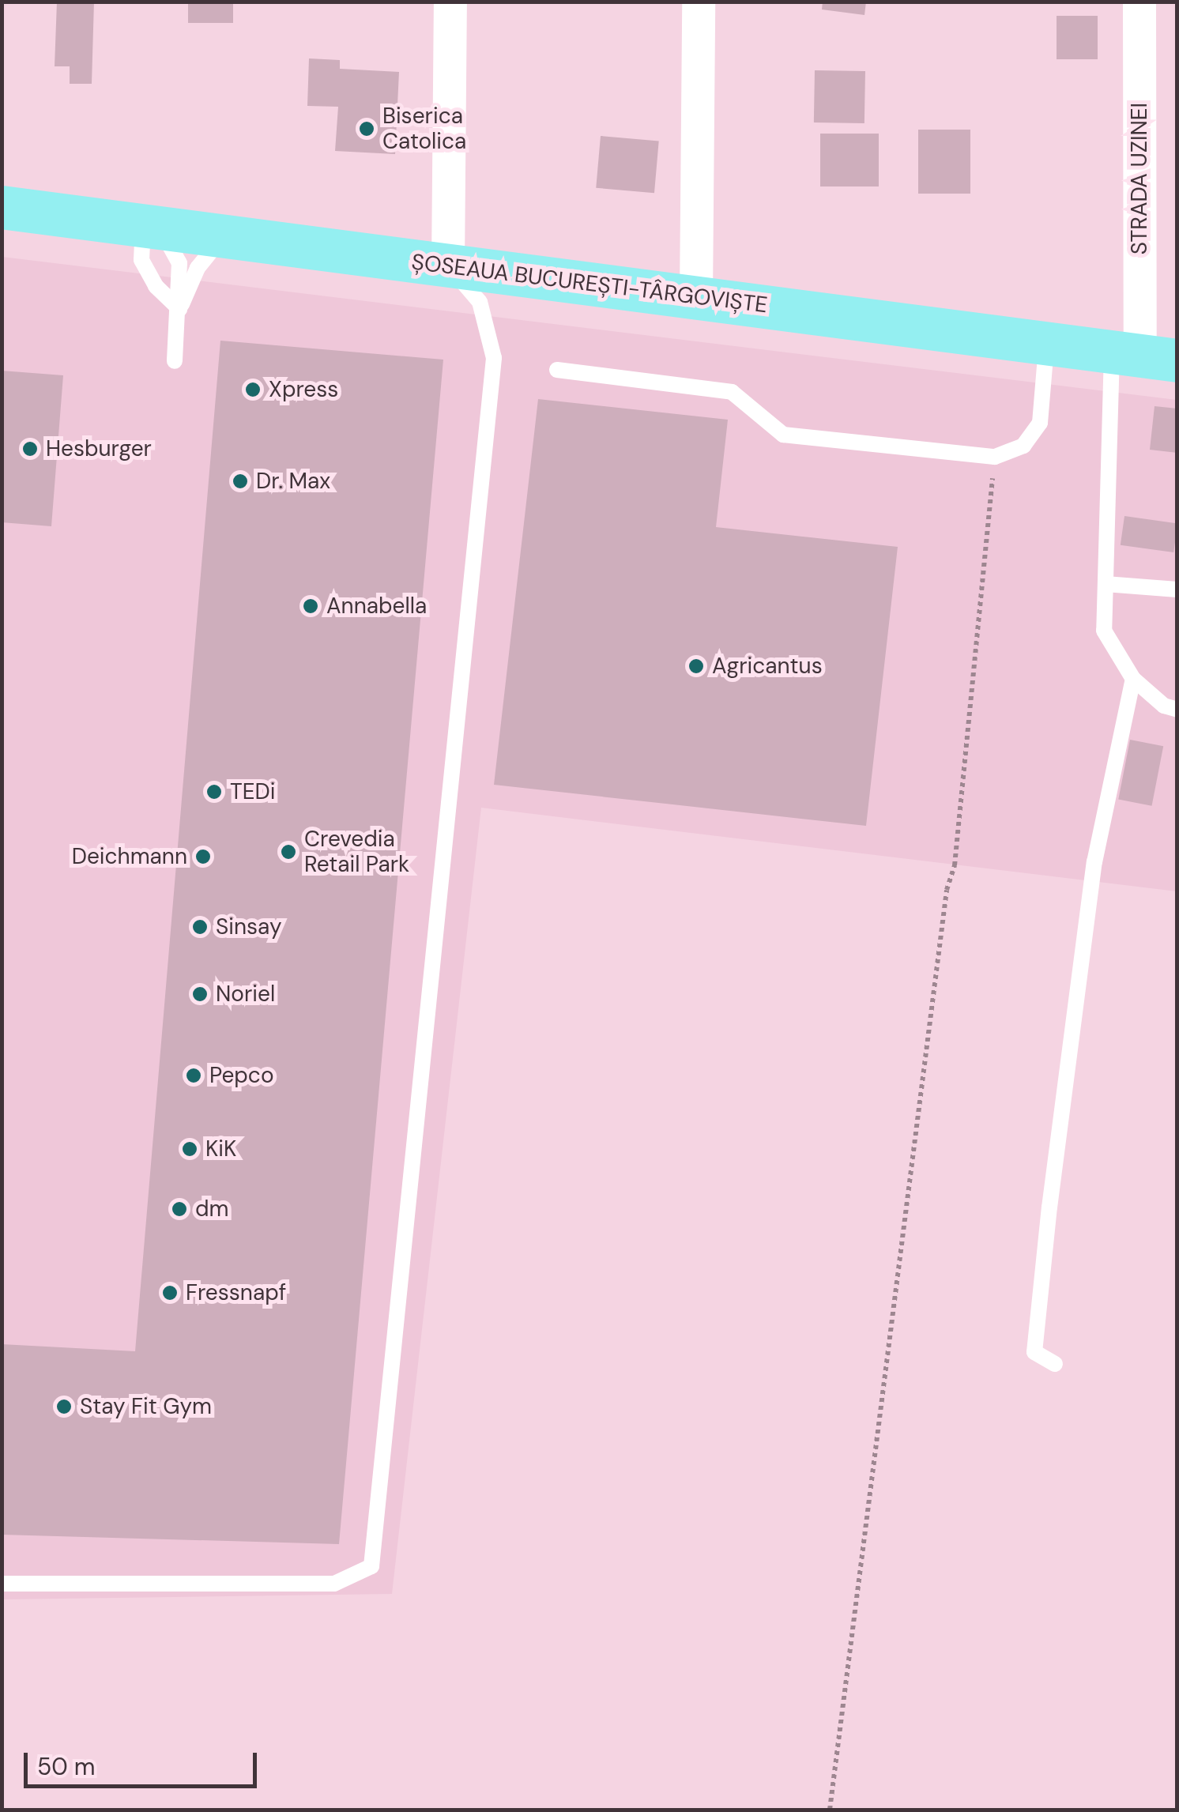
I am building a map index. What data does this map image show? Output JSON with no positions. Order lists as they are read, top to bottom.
{
  "streets": {
    "main road": ["ȘOSEAUA BUCUREȘTI-TÂRGOVIȘTE"],
    "street": ["STRADA UZINEI"]
  },
  "crossings": [
    ["STRADA UZINEI", "ȘOSEAUA BUCUREȘTI-TÂRGOVIȘTE"]
  ],
  "places": [
    "Biserica Catolica",
    "Xpress",
    "Hesburger",
    "Dr. Max",
    "Annabella",
    "Agricantus",
    "TEDi",
    "Crevedia Retail Park",
    "Deichmann",
    "Sinsay",
    "Noriel",
    "Pepco",
    "KiK",
    "dm",
    "Fressnapf",
    "Stay Fit Gym"
  ],
  "scale_bar": "50 m"
}
